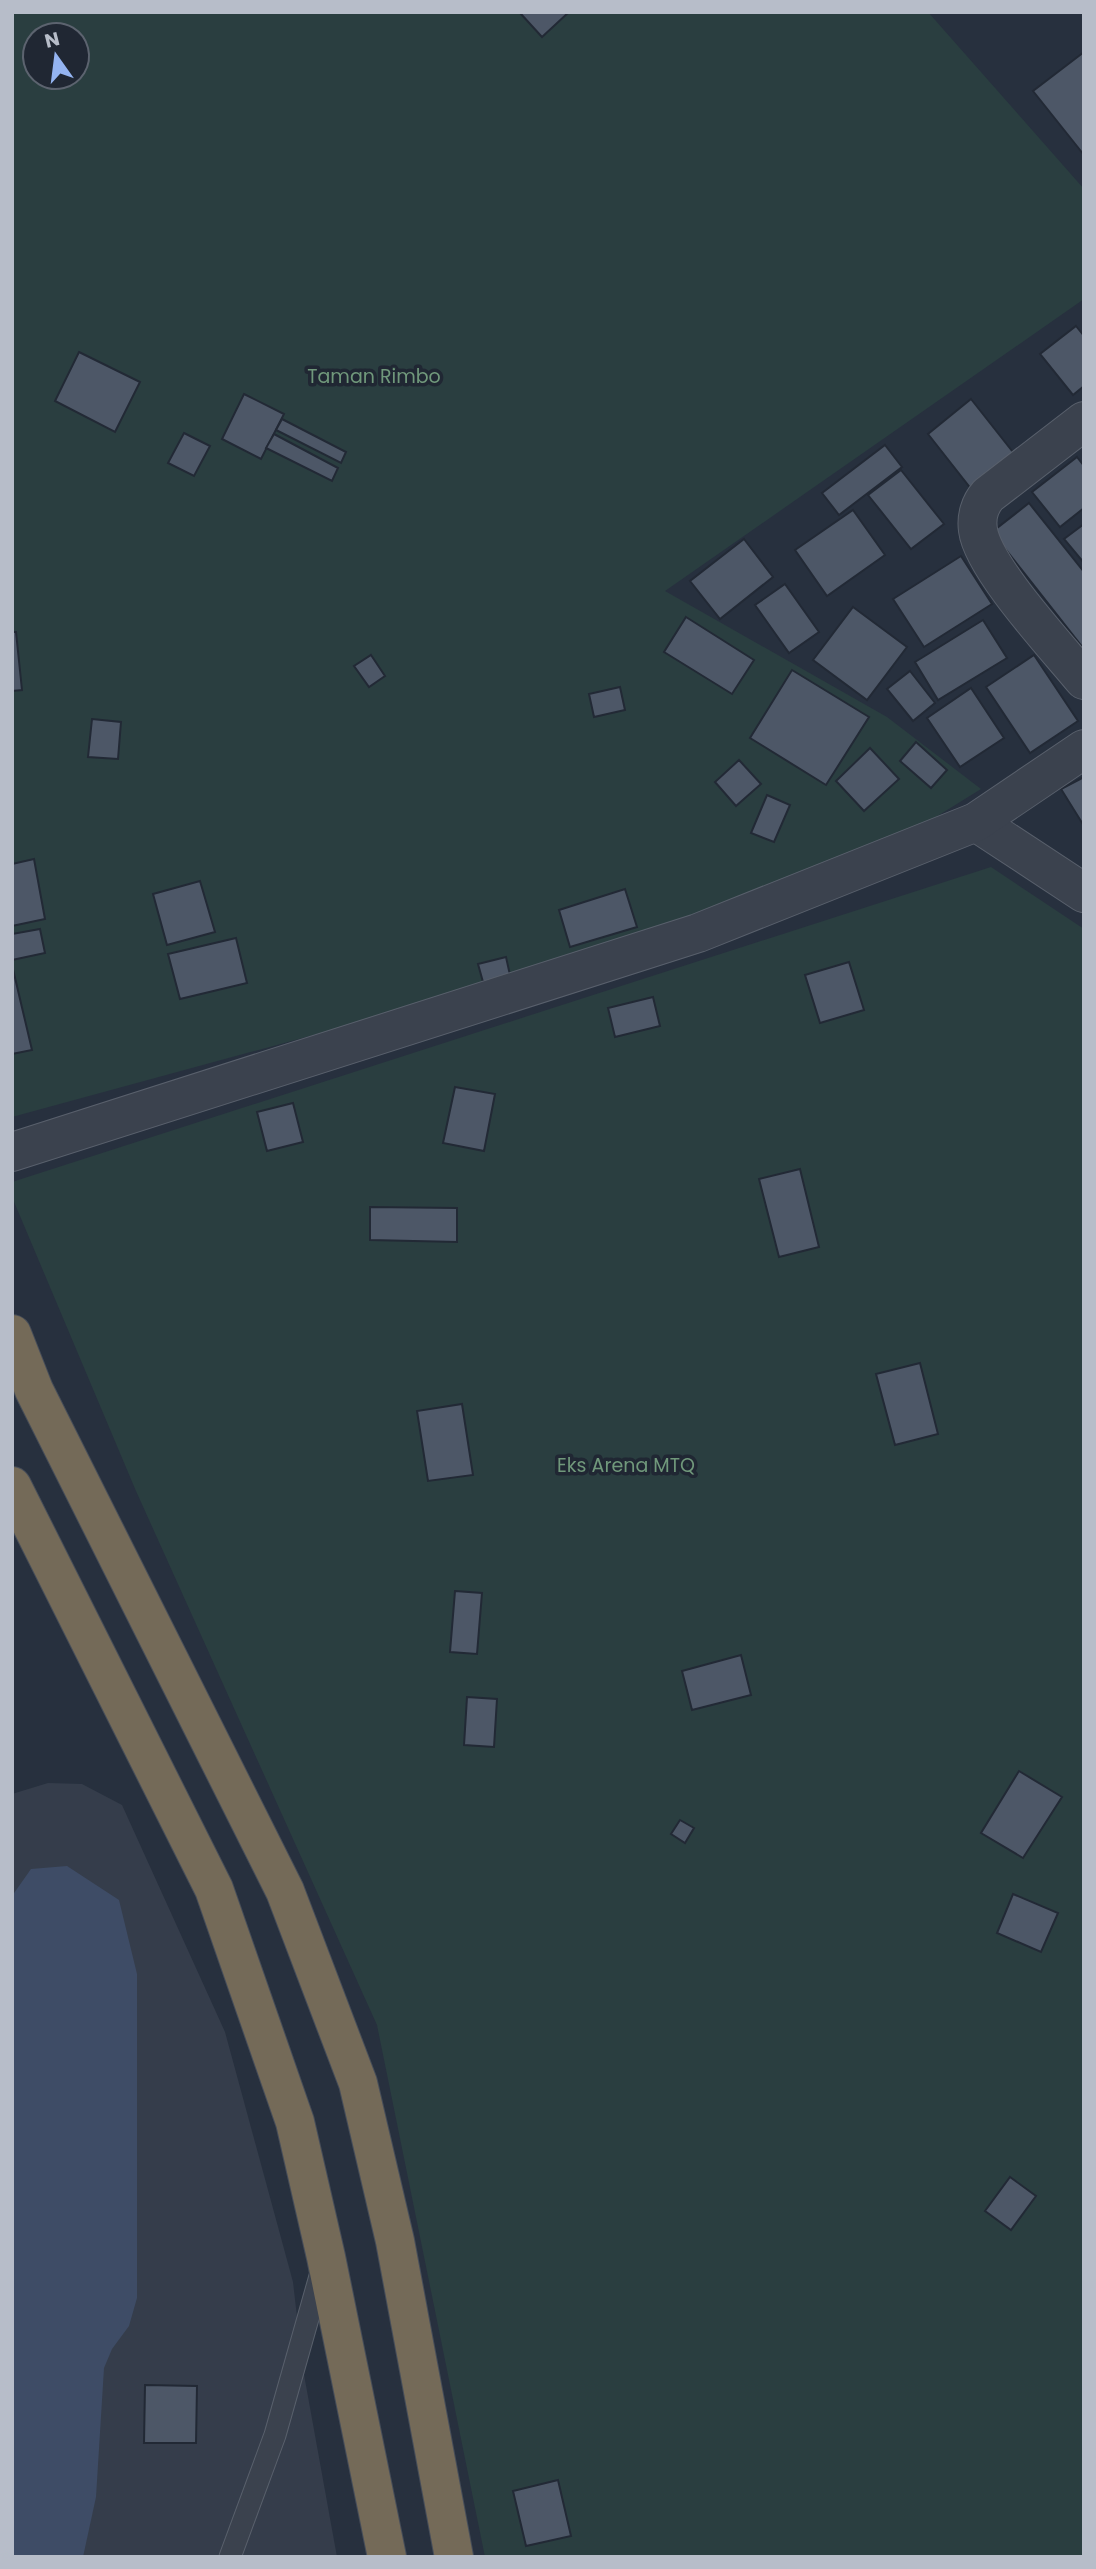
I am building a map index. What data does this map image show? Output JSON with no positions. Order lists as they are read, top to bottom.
{
  "parks": ["Taman Rimbo", "Eks Arena MTQ"],
  "north": "top"
}
